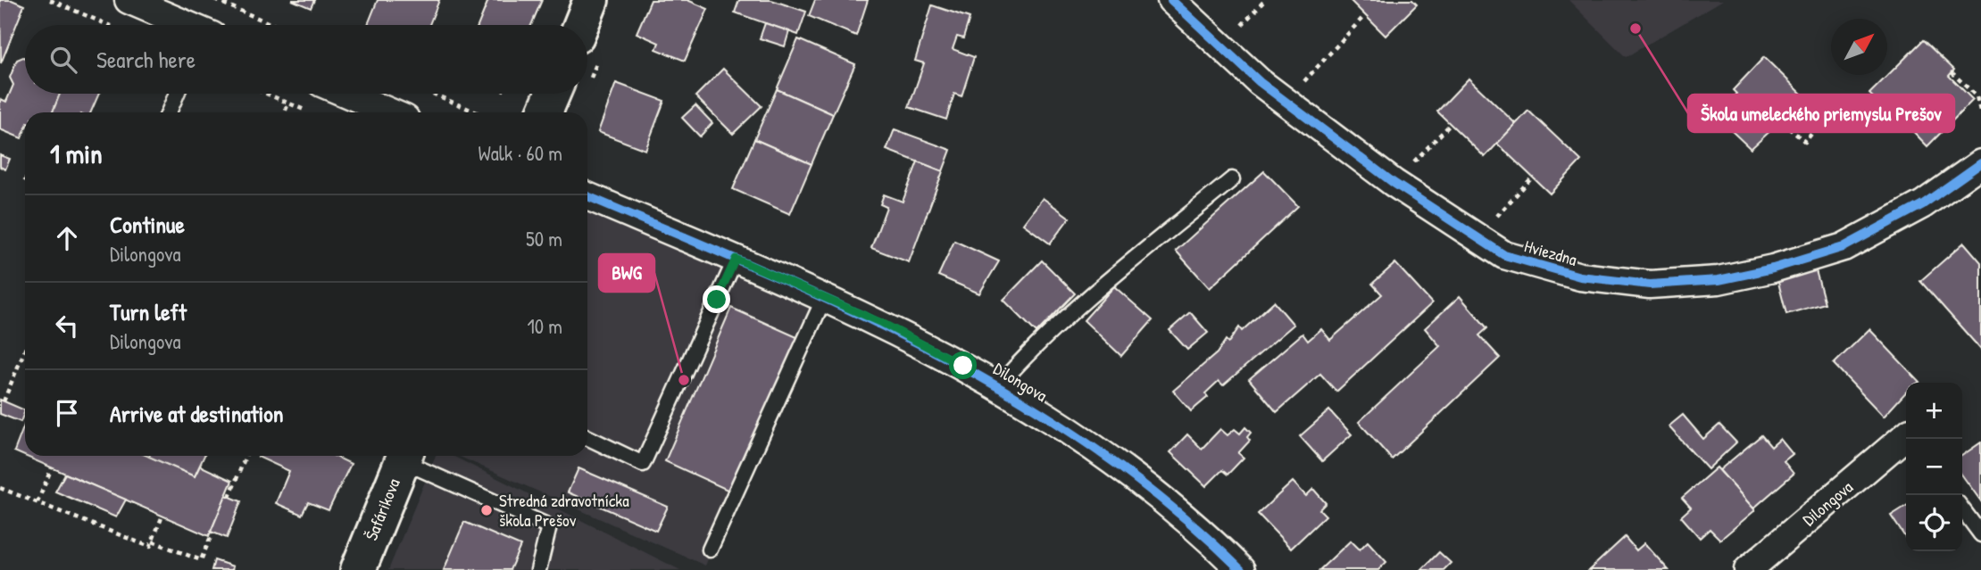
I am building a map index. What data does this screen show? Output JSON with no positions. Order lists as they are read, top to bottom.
{
  "streets": {
    "street": ["Hviezdna", "Dilongova", "Šafárikova"]
  },
  "places": ["Škola umeleckého priemyslu Prešov", "BWG", "Stredná zdravotnícka škola Prešov"],
  "north": "top right",
  "page": {
    "search": "Search here",
    "heading": ["1 min", "Walk · 60 m"],
    "list": [
      ["Continue", "Dilongova", "50 m"],
      ["Turn left", "Dilongova", "10 m"],
      "Arrive at destination"
    ],
    "map_buttons": ["+", "−"]
  }
}
